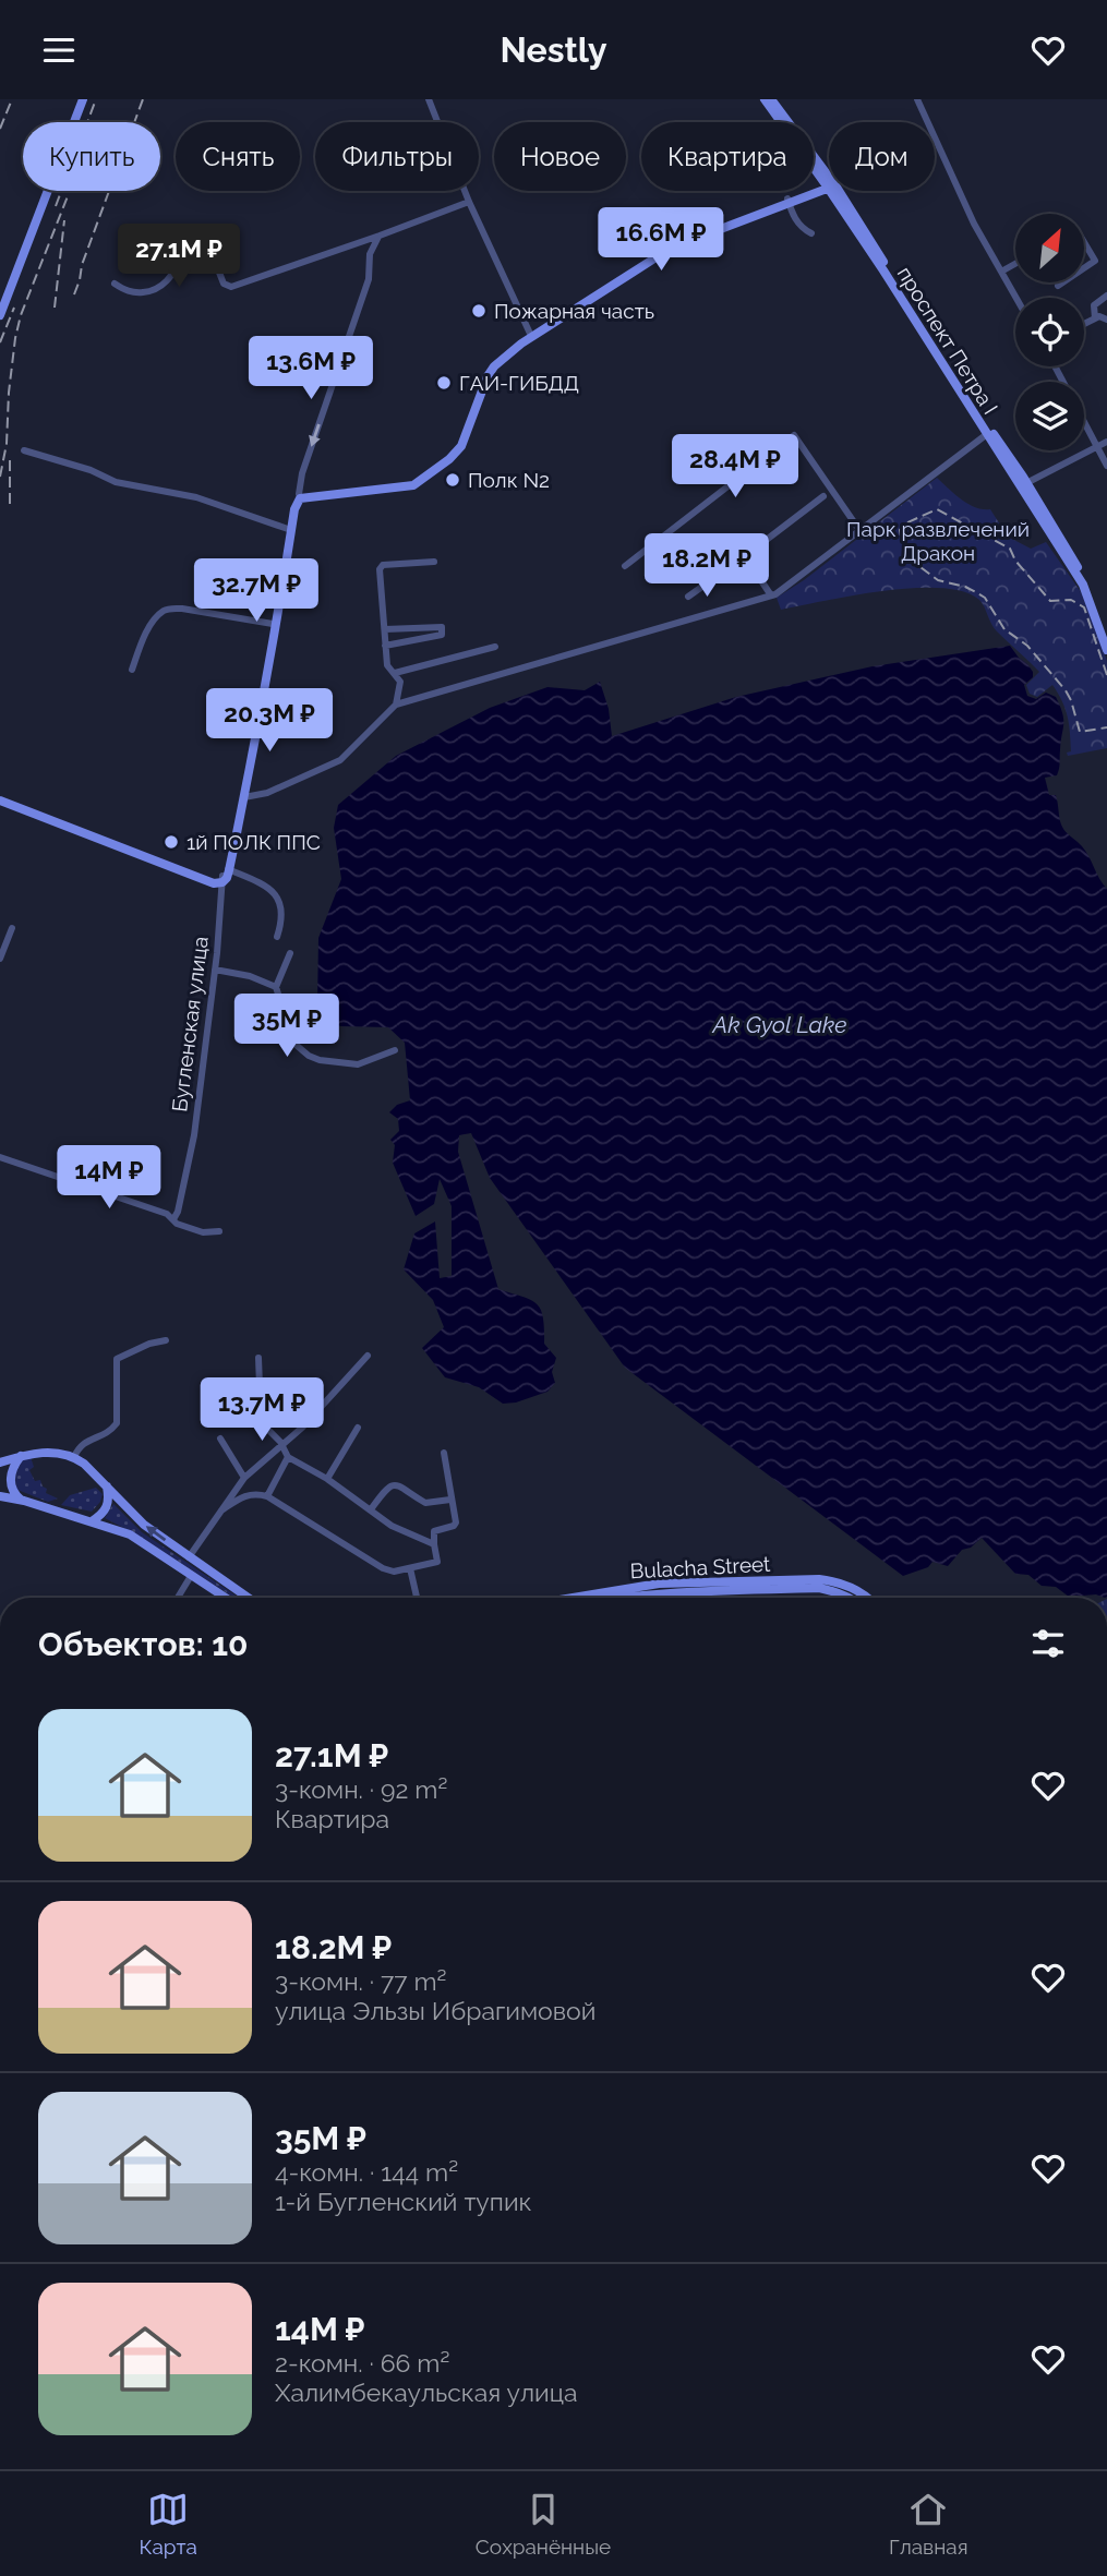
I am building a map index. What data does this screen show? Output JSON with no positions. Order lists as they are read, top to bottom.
{
  "streets": {
    "main road": ["проспект Петра I", "Bulacha Street"],
    "street": ["Бугленская улица"]
  },
  "water": ["Ak Gyol Lake"],
  "parks": ["Парк развлечений Дракон"],
  "places": [
    "Пожарная часть",
    "ГАИ-ГИБДД",
    "Полк N2",
    "1й ПОЛК ППС"
  ],
  "north": "top right",
  "page": {
    "header": "Nestly",
    "chip": [
      "Купить",
      "Снять",
      "Фильтры",
      "Новое",
      "Квартира",
      "Дом"
    ],
    "price": [
      "16.6M ₽",
      "27.1M ₽",
      "13.6M ₽",
      "28.4M ₽",
      "18.2M ₽",
      "32.7M ₽",
      "20.3M ₽",
      "35M ₽",
      "14M ₽",
      "13.7M ₽"
    ],
    "heading": "Объектов: 10",
    "list": [
      {
        "name": "27.1M ₽",
        "note": "3-комн. · 92 m² · Квартира"
      },
      {
        "name": "18.2M ₽",
        "note": "3-комн. · 77 m² · улица Эльзы Ибрагимовой"
      },
      {
        "name": "35M ₽",
        "note": "4-комн. · 144 m² · 1-й Бугленский тупик"
      },
      {
        "name": "14M ₽",
        "note": "2-комн. · 66 m² · Халимбекаульская улица"
      }
    ],
    "tabs": ["Карта", "Сохранённые", "Главная"]
  }
}
